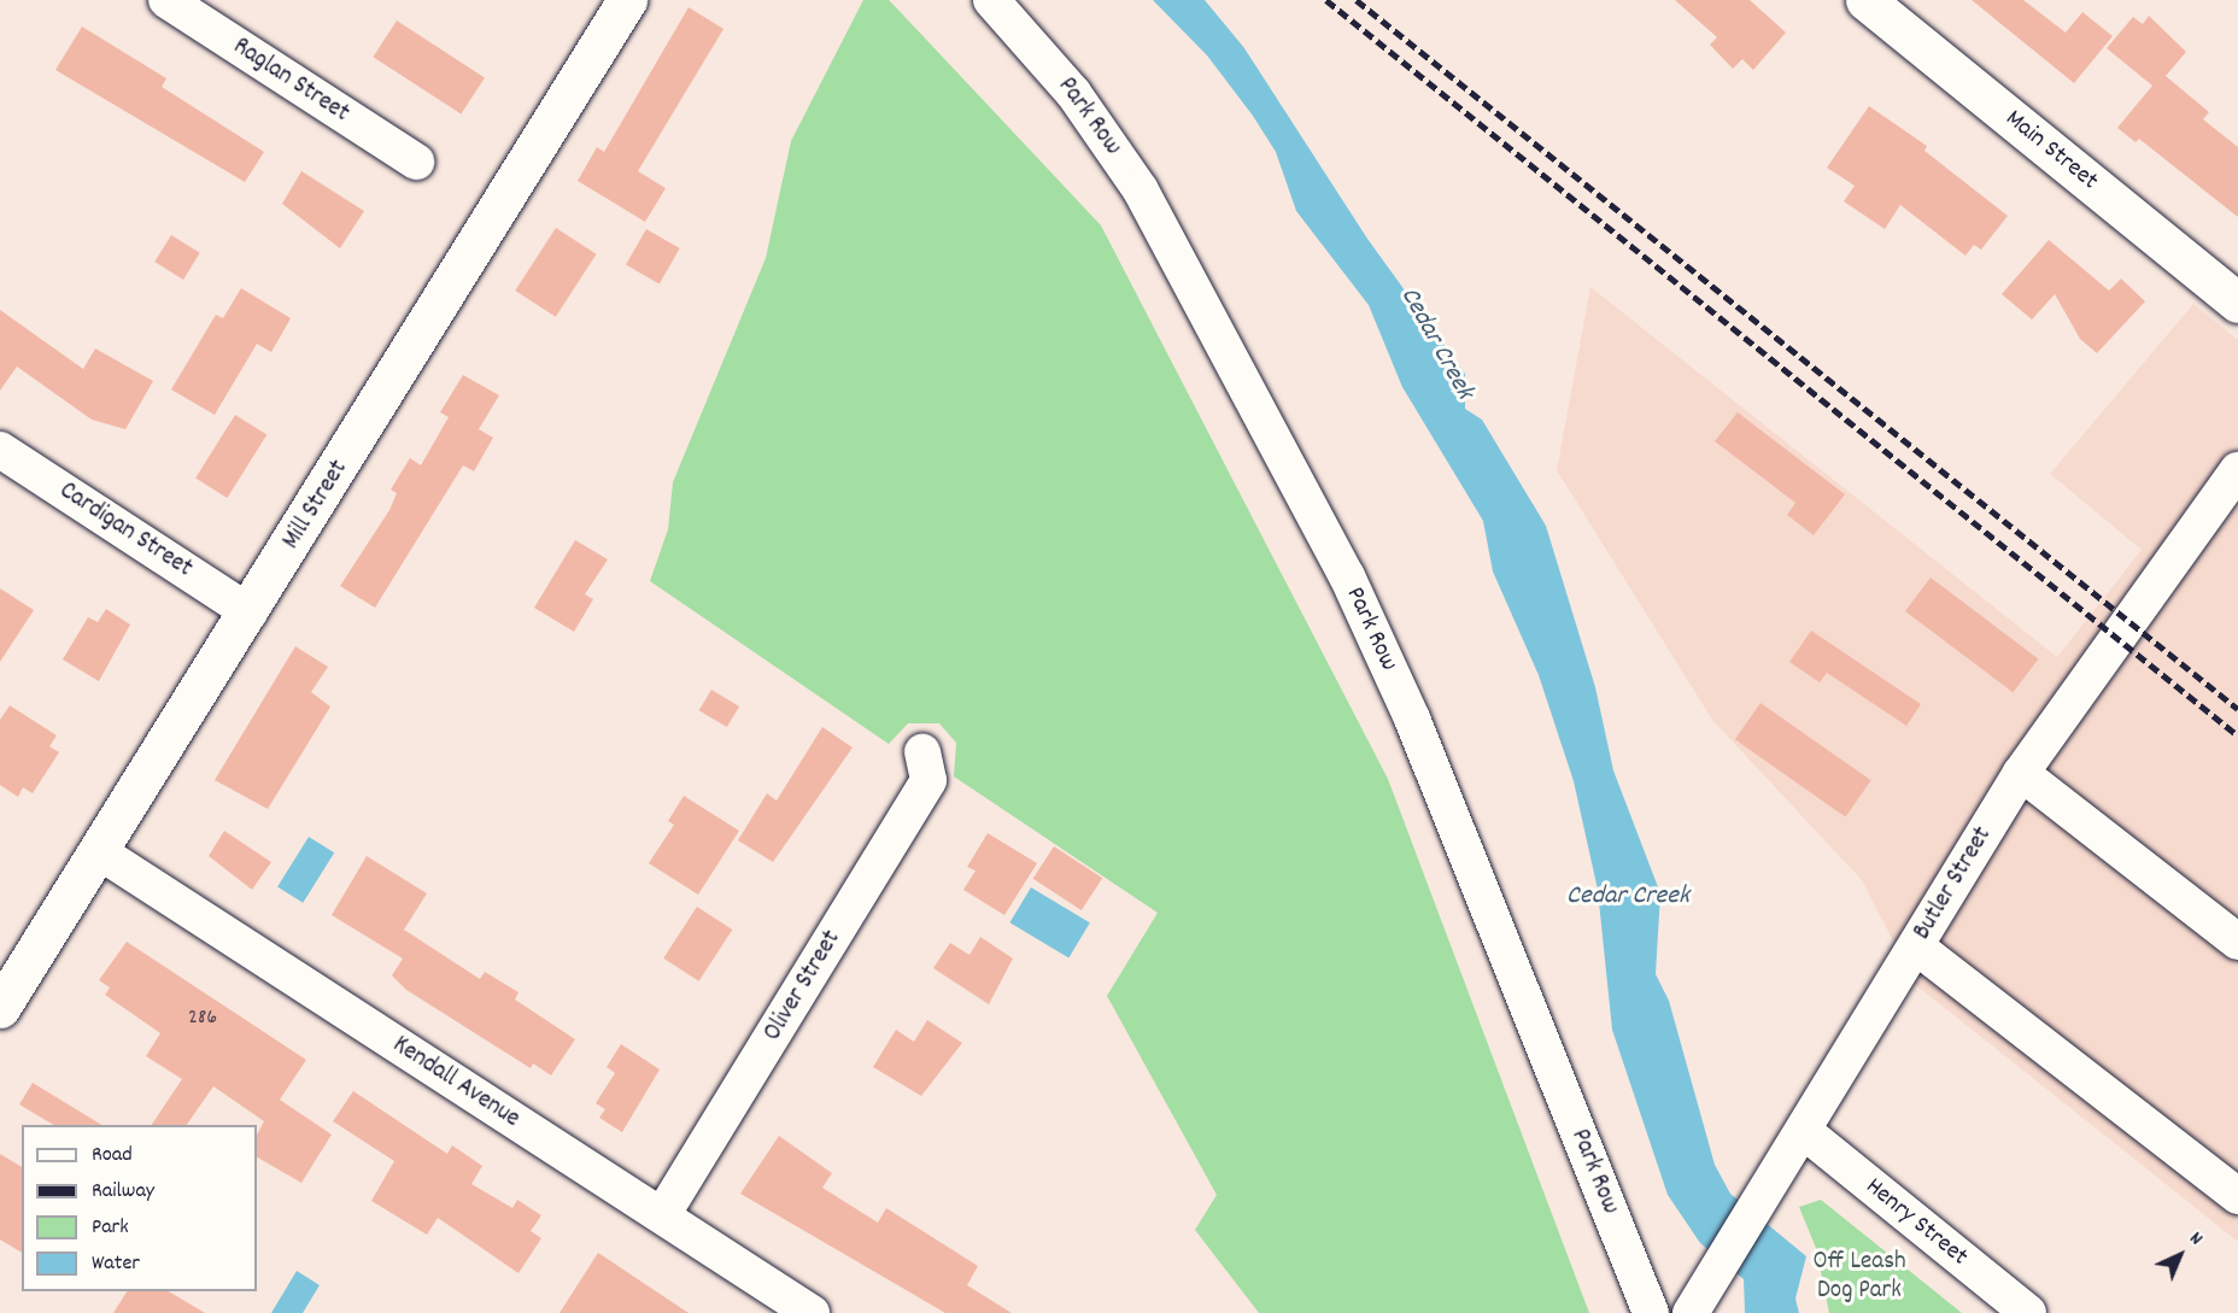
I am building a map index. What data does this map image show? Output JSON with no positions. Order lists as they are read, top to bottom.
{
  "streets": {
    "main road": ["Main Street", "Mill Street"],
    "street": [
      "Raglan Street",
      "Park Row",
      "Cardigan Street",
      "Butler Street",
      "Oliver Street",
      "Kendall Avenue",
      "Henry Street"
    ]
  },
  "crossings": [
    ["Mill Street", "Cardigan Street"],
    ["Mill Street", "Kendall Avenue"],
    ["Butler Street", "Henry Street"],
    ["Oliver Street", "Kendall Avenue"]
  ],
  "water": ["Cedar Creek"],
  "parks": ["Off Leash Dog Park"],
  "house_numbers": ["286"],
  "legend": [
    "Road",
    "Railway",
    "Park",
    "Water"
  ],
  "north": "top right"
}
